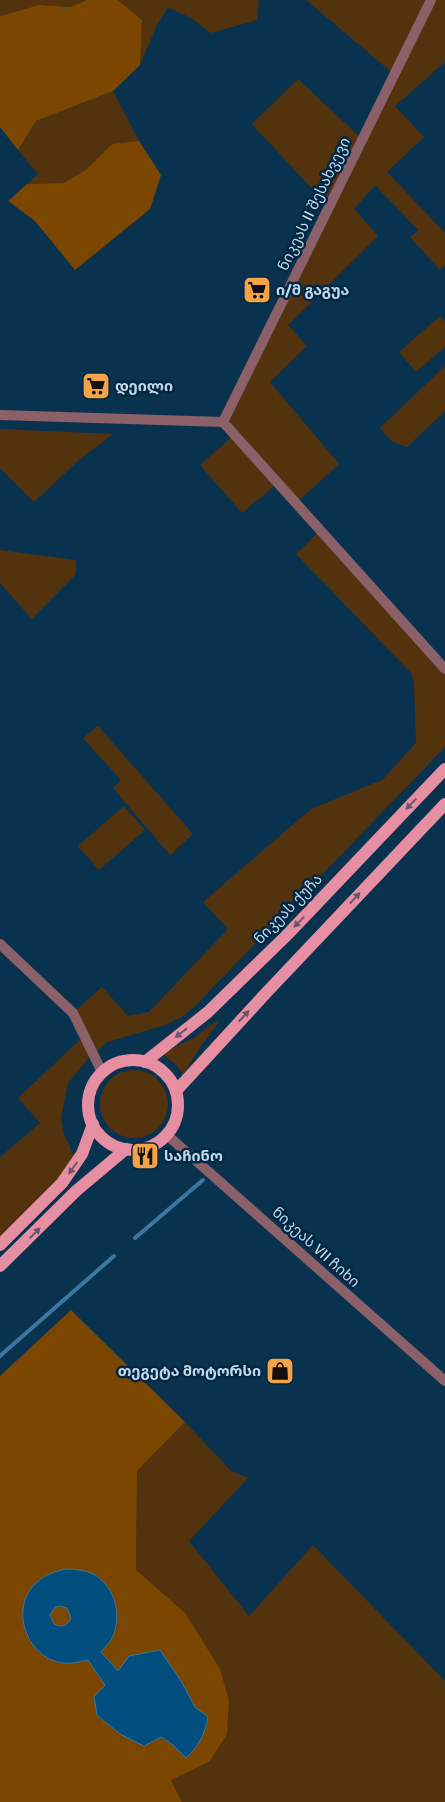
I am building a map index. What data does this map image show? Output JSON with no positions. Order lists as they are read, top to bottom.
{
  "streets": {
    "main road": ["ნიკეას ქუჩა"],
    "street": ["ნიკეას II შესახვევი", "ნიკეას VII ჩიხი"]
  },
  "crossings": [
    ["ნიკეას ქუჩა", "ნიკეას VII ჩიხი"]
  ],
  "places": {
    "supermarket": ["ი/მ გაგუა", "დეილი"],
    "restaurant": ["საჩინო"],
    "shop": ["თეგეტა მოტორსი"]
  }
}
